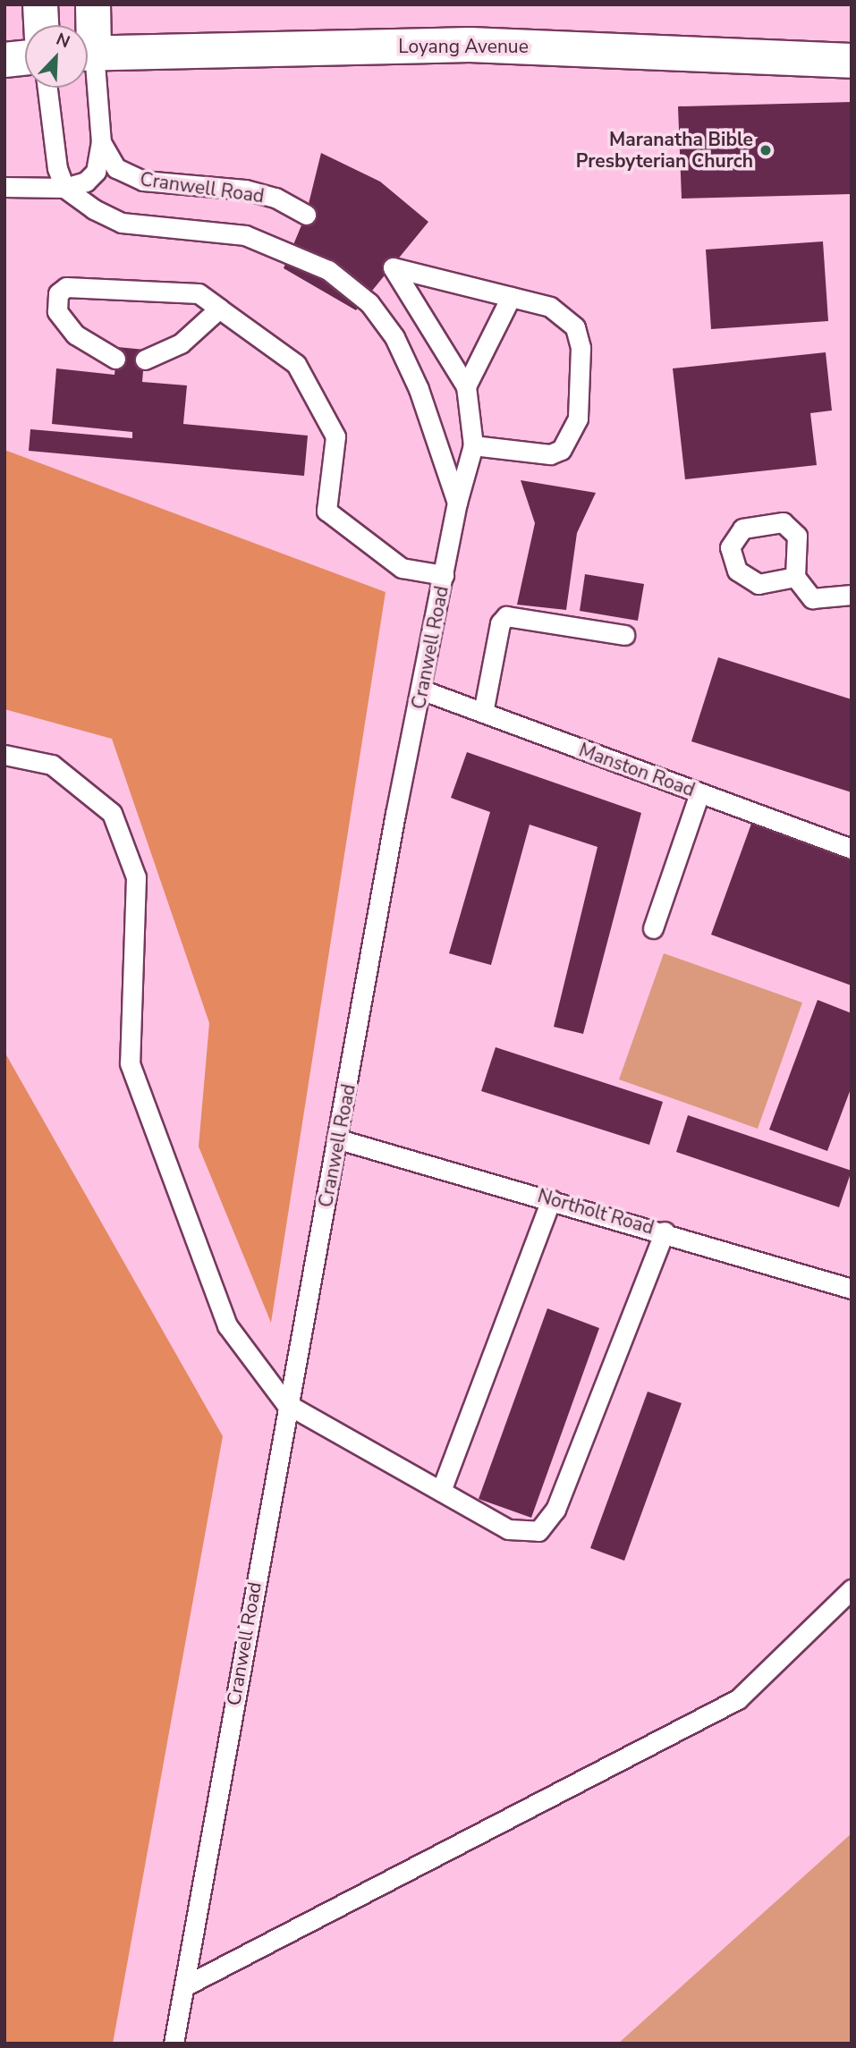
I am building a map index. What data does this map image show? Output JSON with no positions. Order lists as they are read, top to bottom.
{
  "streets": {
    "main road": ["Loyang Avenue", "Cranwell Road"],
    "lane": ["Manston Road", "Northolt Road"]
  },
  "crossings": [
    ["Cranwell Road", "Manston Road"],
    ["Cranwell Road", "Northolt Road"]
  ],
  "places": ["Maranatha Bible Presbyterian Church"],
  "north": "top right"
}
